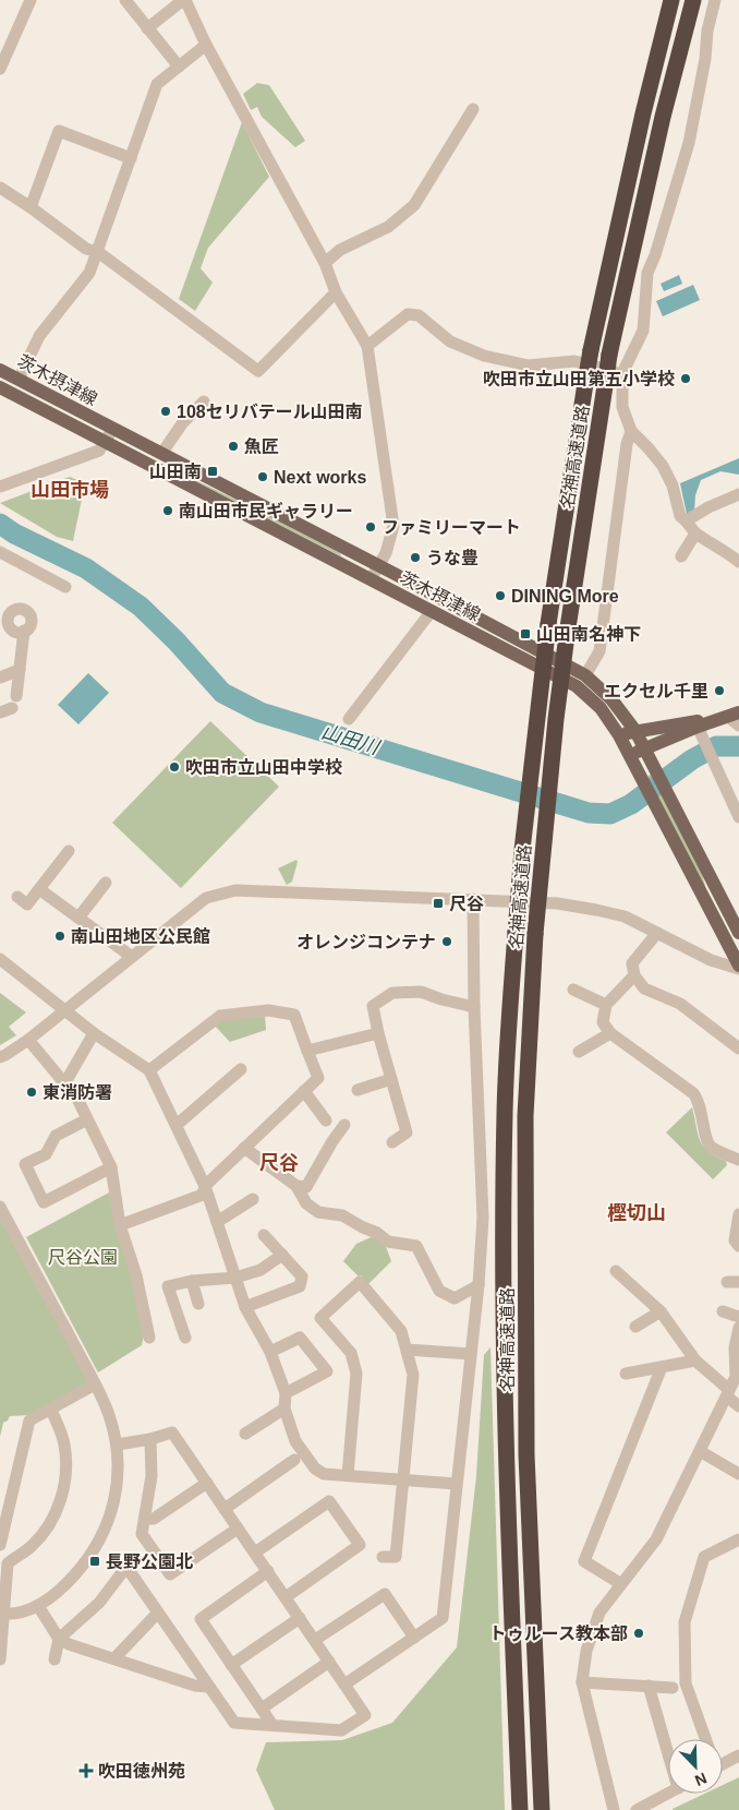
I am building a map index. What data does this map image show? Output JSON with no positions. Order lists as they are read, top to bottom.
{
  "streets": {
    "highway": ["名神高速道路"],
    "main road": ["茨木摂津線"]
  },
  "districts": ["山田市場", "尺谷", "樫切山"],
  "water": ["山田川"],
  "parks": ["尺谷公園"],
  "places": {
    "other": [
      "吹田市立山田第五小学校",
      "108セリバテール山田南",
      "魚匠",
      "Next works",
      "南山田市民ギャラリー",
      "ファミリーマート",
      "うな豊",
      "DINING More",
      "エクセル千里",
      "吹田市立山田中学校",
      "南山田地区公民館",
      "オレンジコンテナ",
      "東消防署",
      "トゥルース教本部"
    ],
    "transit": [
      "山田南",
      "山田南名神下",
      "尺谷",
      "長野公園北"
    ],
    "health": ["吹田徳州苑"]
  },
  "north": "bottom right"
}
